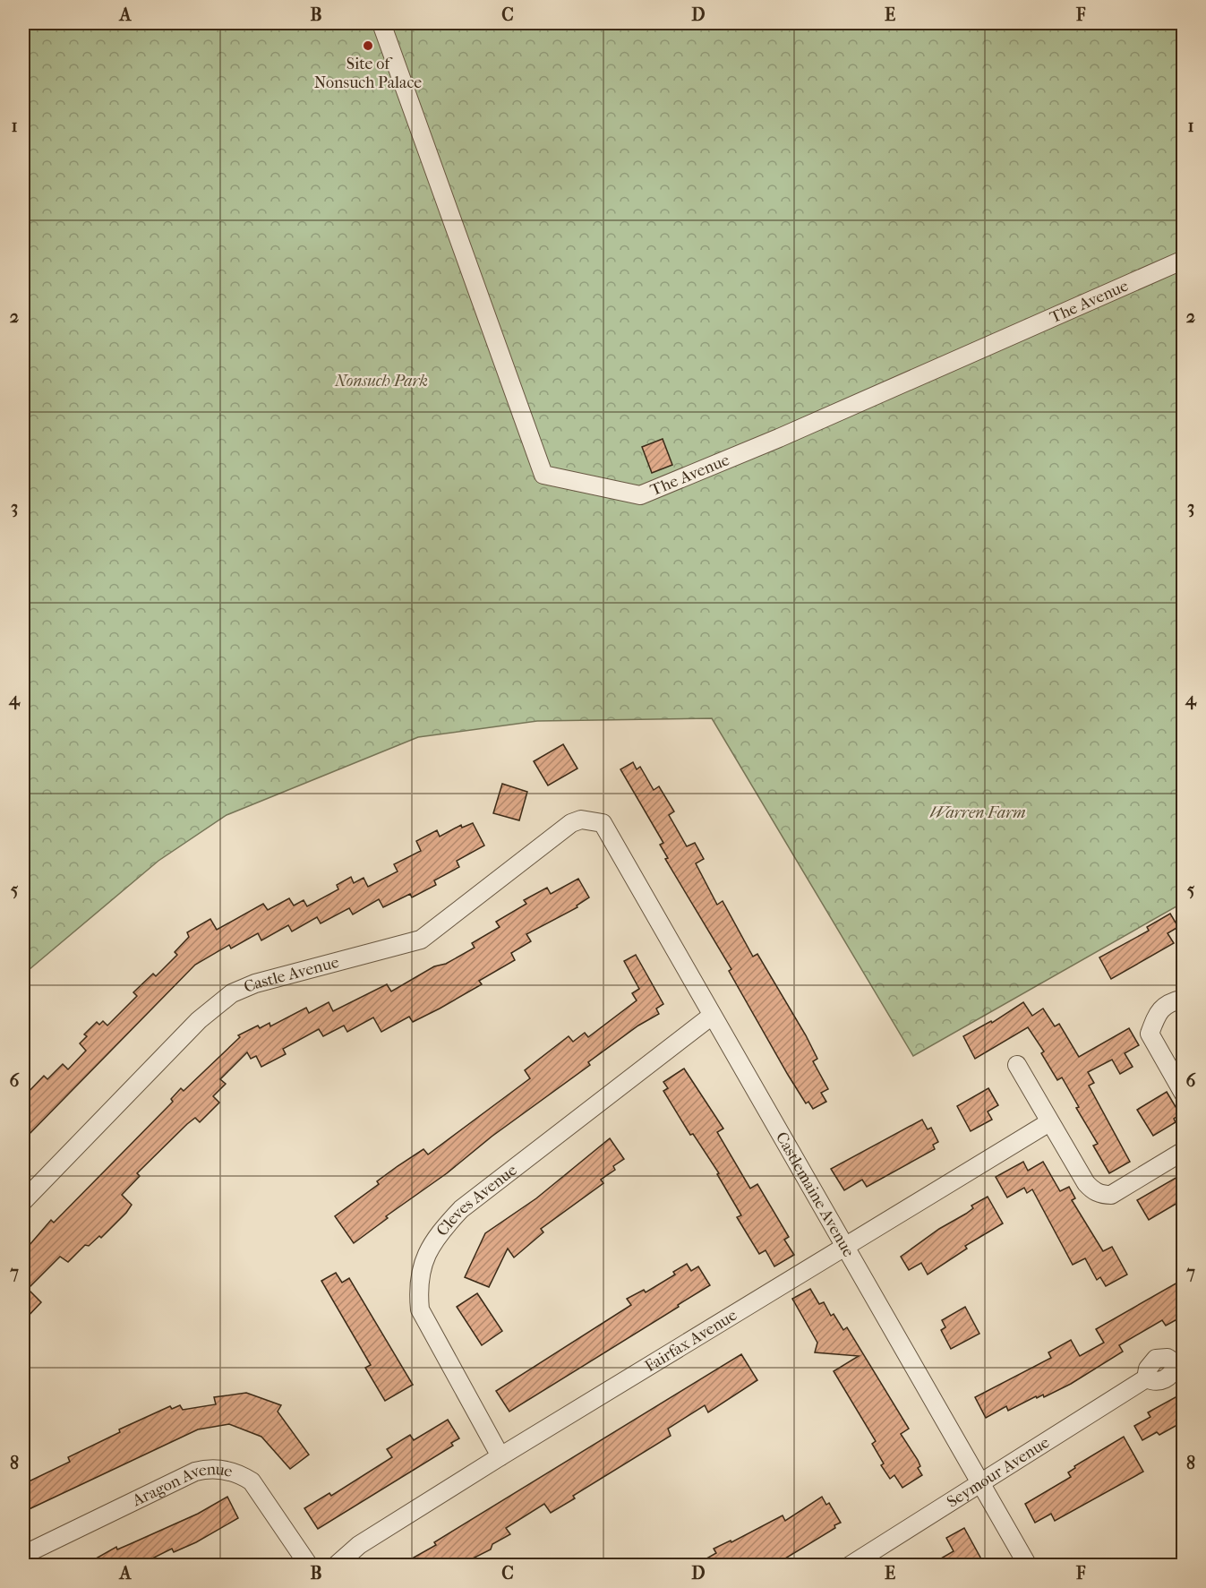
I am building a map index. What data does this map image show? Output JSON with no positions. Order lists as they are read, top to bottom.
{
  "streets": {
    "street": [
      "The Avenue",
      "Castle Avenue",
      "Castlemaine Avenue",
      "Cleves Avenue",
      "Fairfax Avenue",
      "Seymour Avenue",
      "Aragon Avenue"
    ]
  },
  "crossings": [
    ["Castle Avenue", "Castlemaine Avenue"],
    ["Castlemaine Avenue", "Cleves Avenue"],
    ["Castlemaine Avenue", "Fairfax Avenue"],
    ["Castlemaine Avenue", "Seymour Avenue"],
    ["Cleves Avenue", "Fairfax Avenue"]
  ],
  "parks": ["Nonsuch Park", "Warren Farm"],
  "places": ["Site of Nonsuch Palace"],
  "grid": {
    "columns": [
      "A",
      "B",
      "C",
      "D",
      "E",
      "F"
    ],
    "rows": [
      "1",
      "2",
      "3",
      "4",
      "5",
      "6",
      "7",
      "8"
    ]
  }
}
